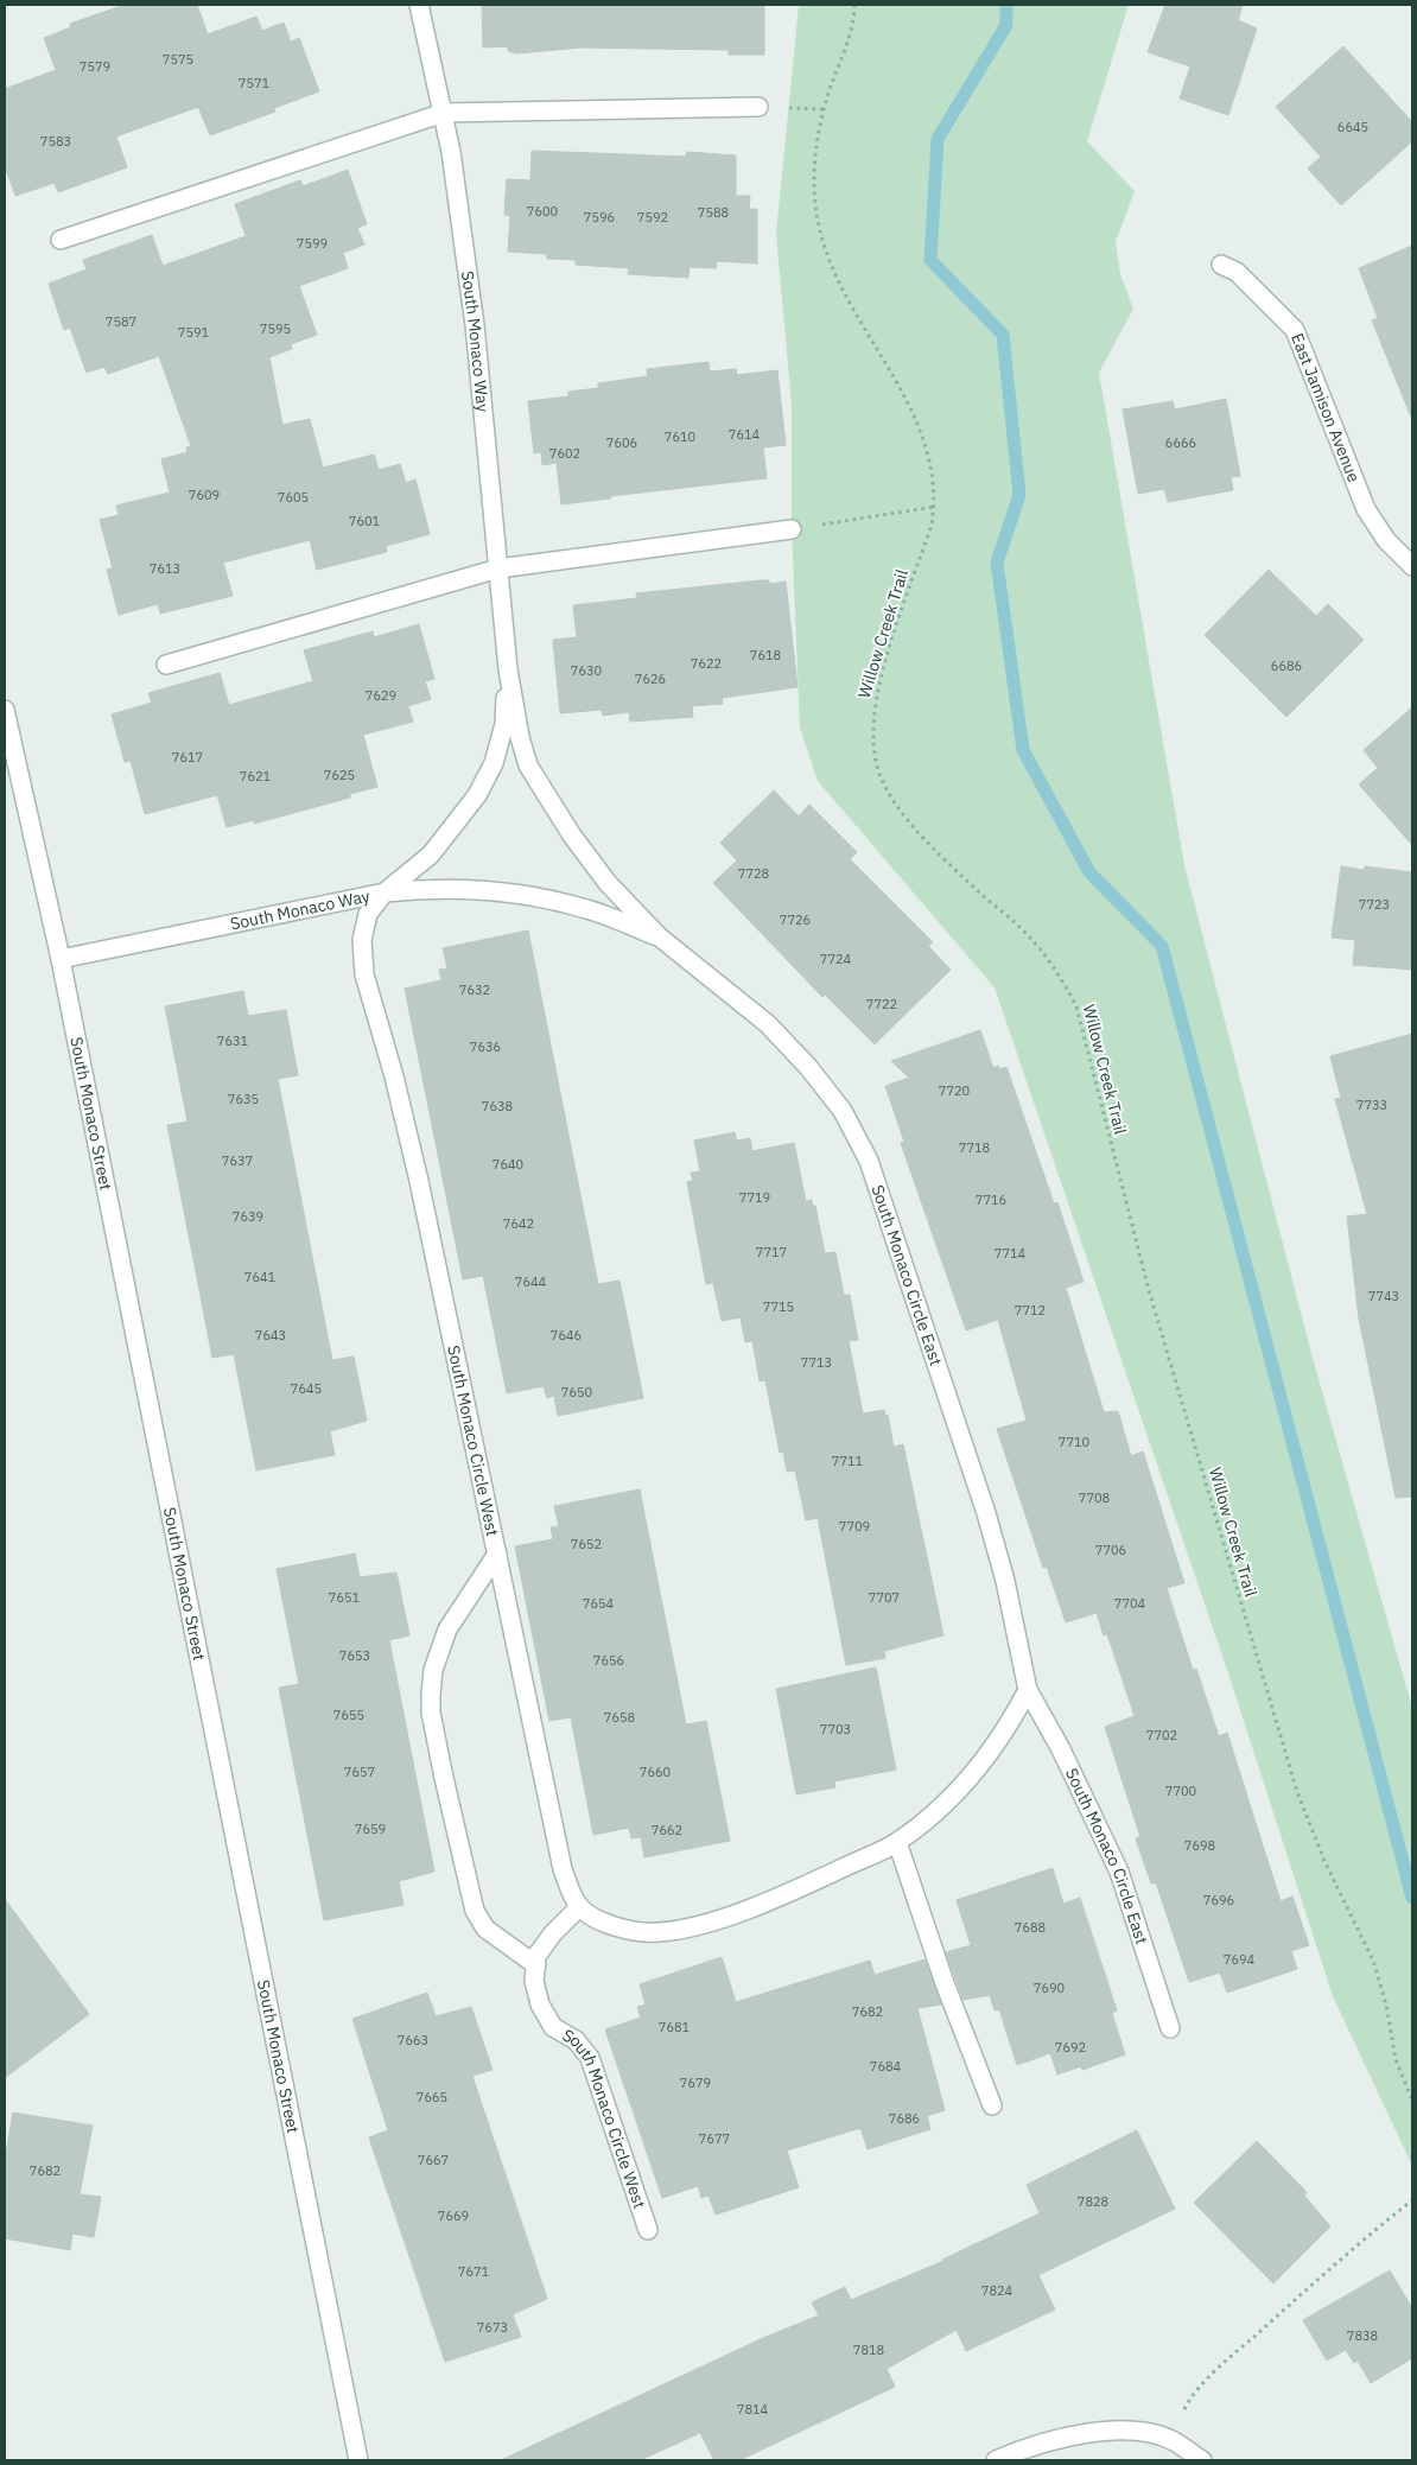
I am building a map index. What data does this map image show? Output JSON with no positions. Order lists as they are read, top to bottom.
{
  "streets": {
    "street": [
      "South Monaco Way",
      "East Jamison Avenue",
      "South Monaco Street",
      "South Monaco Circle East",
      "South Monaco Circle West"
    ],
    "path": ["Willow Creek Trail"]
  },
  "crossings": [
    ["South Monaco Way", "South Monaco Street"],
    ["South Monaco Way", "South Monaco Circle East"],
    ["South Monaco Way", "South Monaco Circle West"]
  ],
  "house_numbers": [
    "7575",
    "7579",
    "7571",
    "6645",
    "7583",
    "7600",
    "7588",
    "7596",
    "7592",
    "7599",
    "7587",
    "7595",
    "7591",
    "7614",
    "7610",
    "7606",
    "6666",
    "7602",
    "7609",
    "7605",
    "7601",
    "7613",
    "7618",
    "7622",
    "6686",
    "7630",
    "7626",
    "7629",
    "7617",
    "7625",
    "7621",
    "7728",
    "7723",
    "7726",
    "7724",
    "7632",
    "7722",
    "7631",
    "7636",
    "7720",
    "7635",
    "7733",
    "7638",
    "7718",
    "7637",
    "7640",
    "7719",
    "7716",
    "7639",
    "7642",
    "7717",
    "7714",
    "7641",
    "7644",
    "7743",
    "7715",
    "7712",
    "7643",
    "7646",
    "7713",
    "7645",
    "7650",
    "7710",
    "7711",
    "7708",
    "7709",
    "7652",
    "7706",
    "7651",
    "7707",
    "7654",
    "7704",
    "7653",
    "7656",
    "7655",
    "7658",
    "7703",
    "7702",
    "7657",
    "7660",
    "7700",
    "7659",
    "7662",
    "7698",
    "7696",
    "7688",
    "7694",
    "7690",
    "7682",
    "7681",
    "7663",
    "7692",
    "7684",
    "7679",
    "7665",
    "7686",
    "7677",
    "7667",
    "7682",
    "7828",
    "7669",
    "7671",
    "7824",
    "7673",
    "7838",
    "7818",
    "7814"
  ]
}
